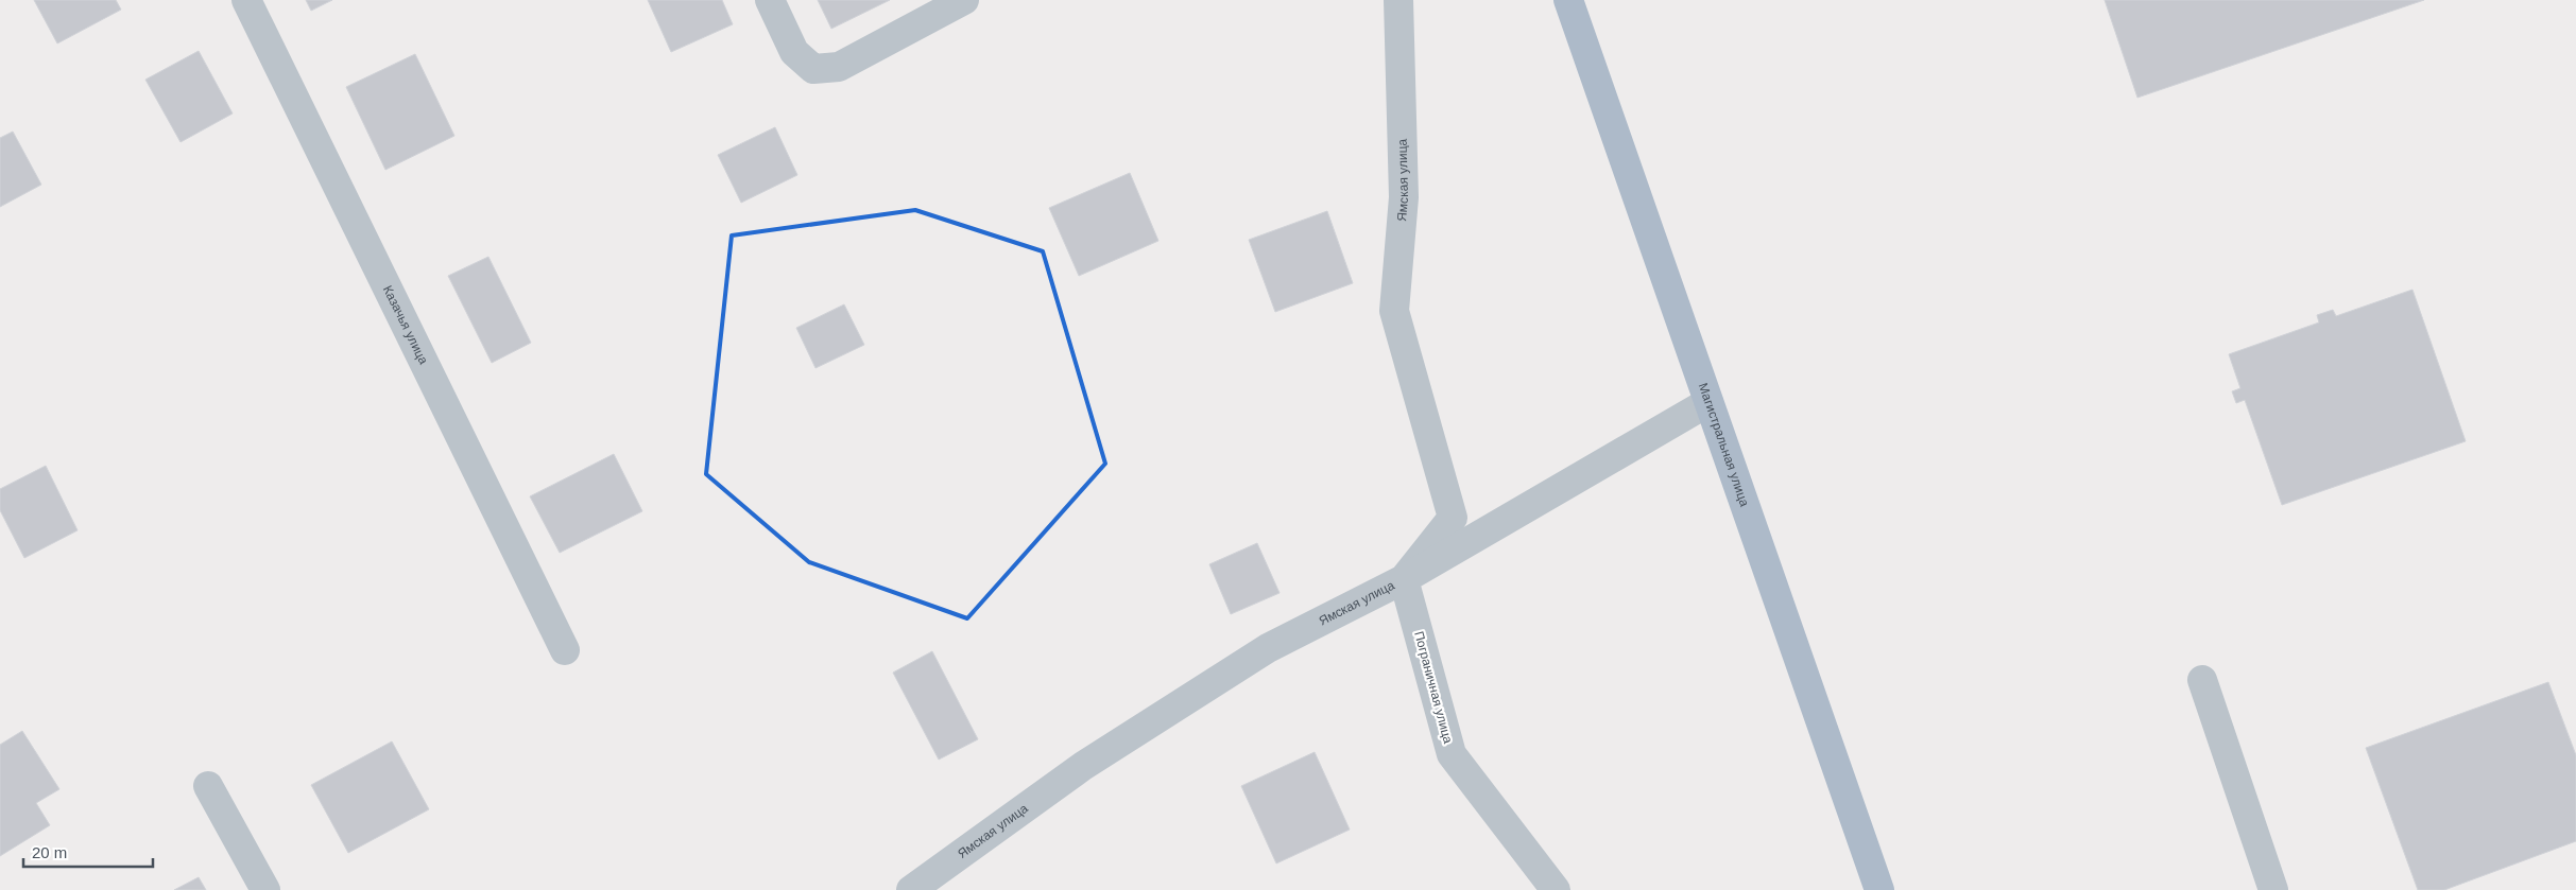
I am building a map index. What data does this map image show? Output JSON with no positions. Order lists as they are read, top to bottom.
{
  "streets": {
    "main road": ["Магистральная улица"],
    "street": ["Ямская улица", "Казачья улица", "Пограничная улица"]
  },
  "crossings": [
    ["Ямская улица", "Пограничная улица"]
  ],
  "scale_bar": "20 m"
}
